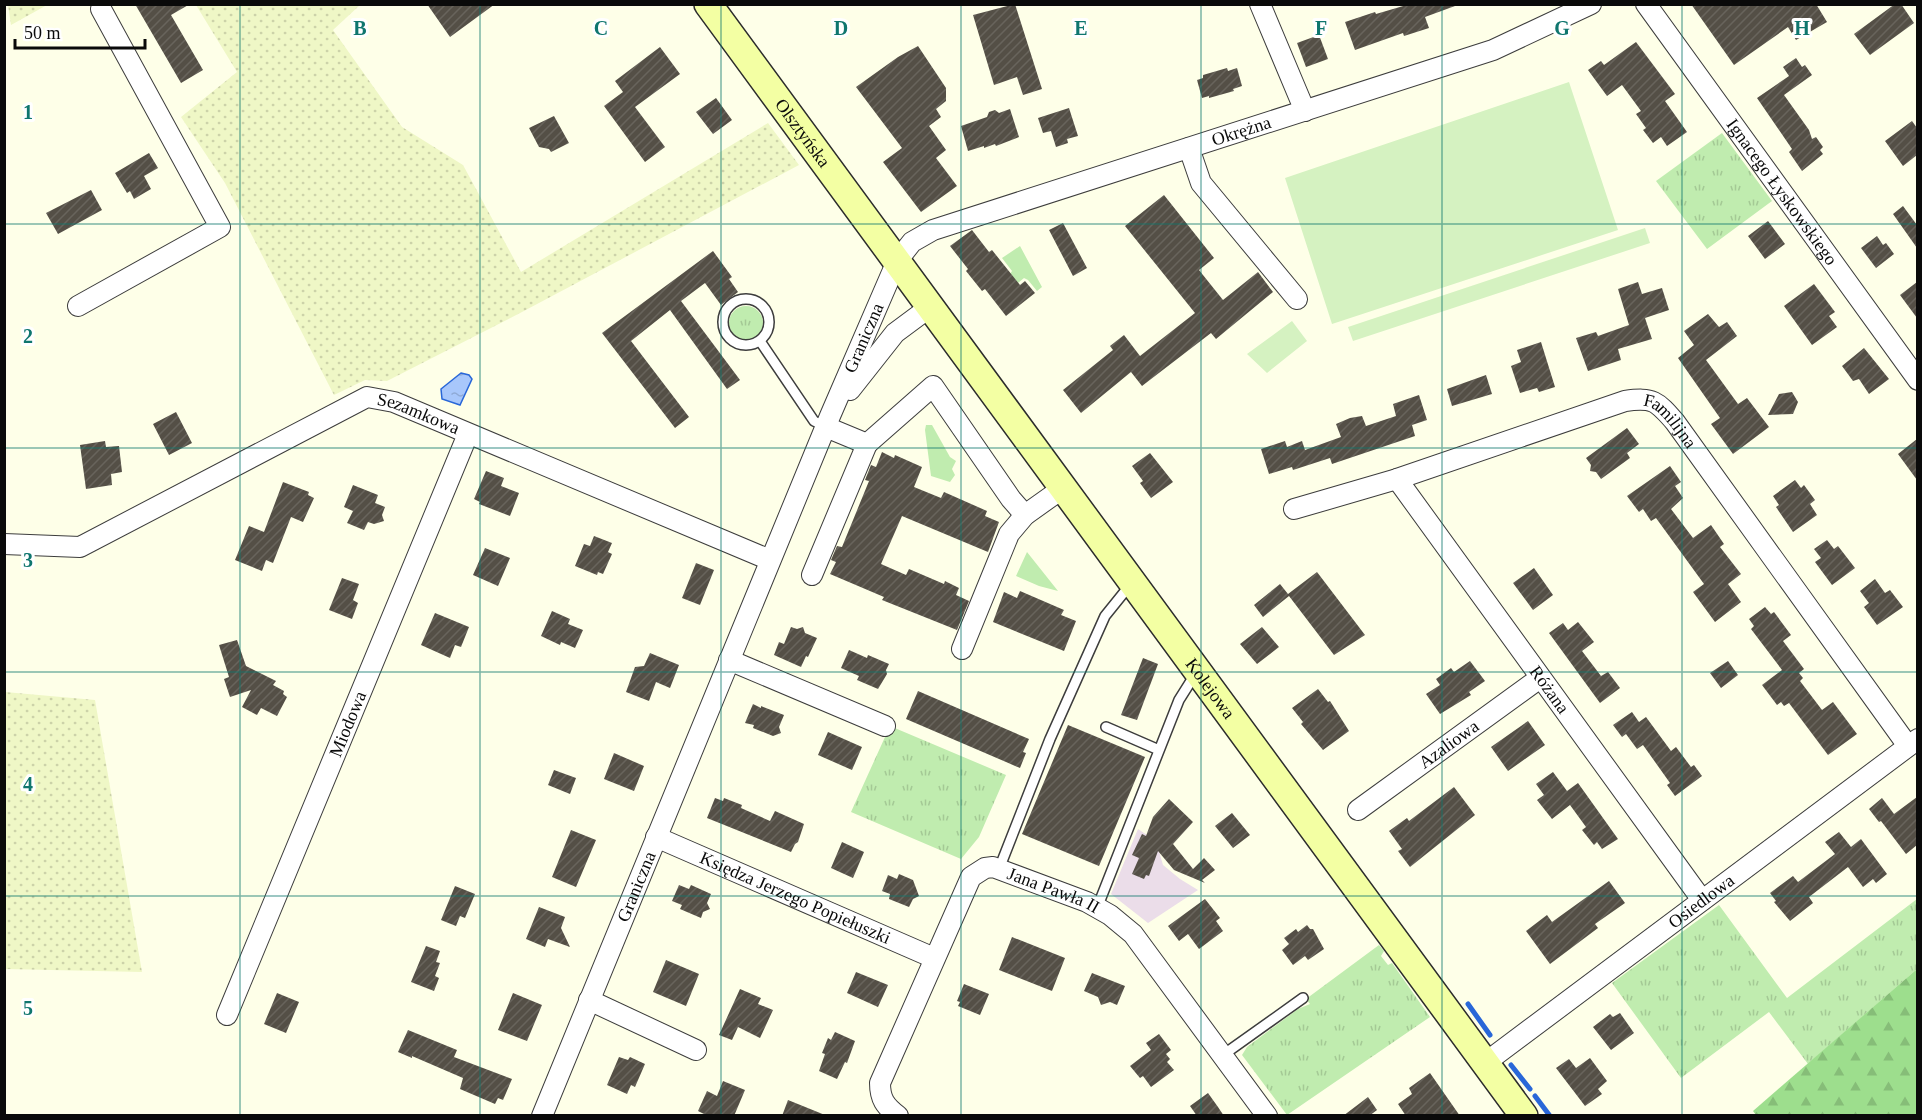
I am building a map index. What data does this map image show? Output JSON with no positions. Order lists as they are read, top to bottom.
{
  "streets": {
    "street": [
      "Okrężna",
      "Olsztyńska",
      "Ignacego Łyskowskiego",
      "Graniczna",
      "Sezamkowa",
      "Familijna",
      "Kolejowa",
      "Różana",
      "Miodowa",
      "Azaliowa",
      "Jana Pawła II",
      "Księdza Jerzego Popiełuszki",
      "Osiedlowa"
    ]
  },
  "crossings": [
    ["Okrężna", "Olsztyńska"],
    ["Okrężna", "Graniczna"],
    ["Okrężna", "Kolejowa"],
    ["Olsztyńska", "Graniczna"],
    ["Olsztyńska", "Kolejowa"],
    ["Graniczna", "Sezamkowa"],
    ["Graniczna", "Kolejowa"],
    ["Graniczna", "Księdza Jerzego Popiełuszki"],
    ["Sezamkowa", "Miodowa"],
    ["Familijna", "Różana"],
    ["Familijna", "Osiedlowa"],
    ["Kolejowa", "Osiedlowa"],
    ["Różana", "Azaliowa"],
    ["Różana", "Osiedlowa"],
    ["Jana Pawła II", "Księdza Jerzego Popiełuszki"]
  ],
  "scale_bar": "50 m",
  "grid": {
    "columns": [
      "B",
      "C",
      "D",
      "E",
      "F",
      "G",
      "H"
    ],
    "rows": [
      "1",
      "2",
      "3",
      "4",
      "5"
    ]
  }
}
